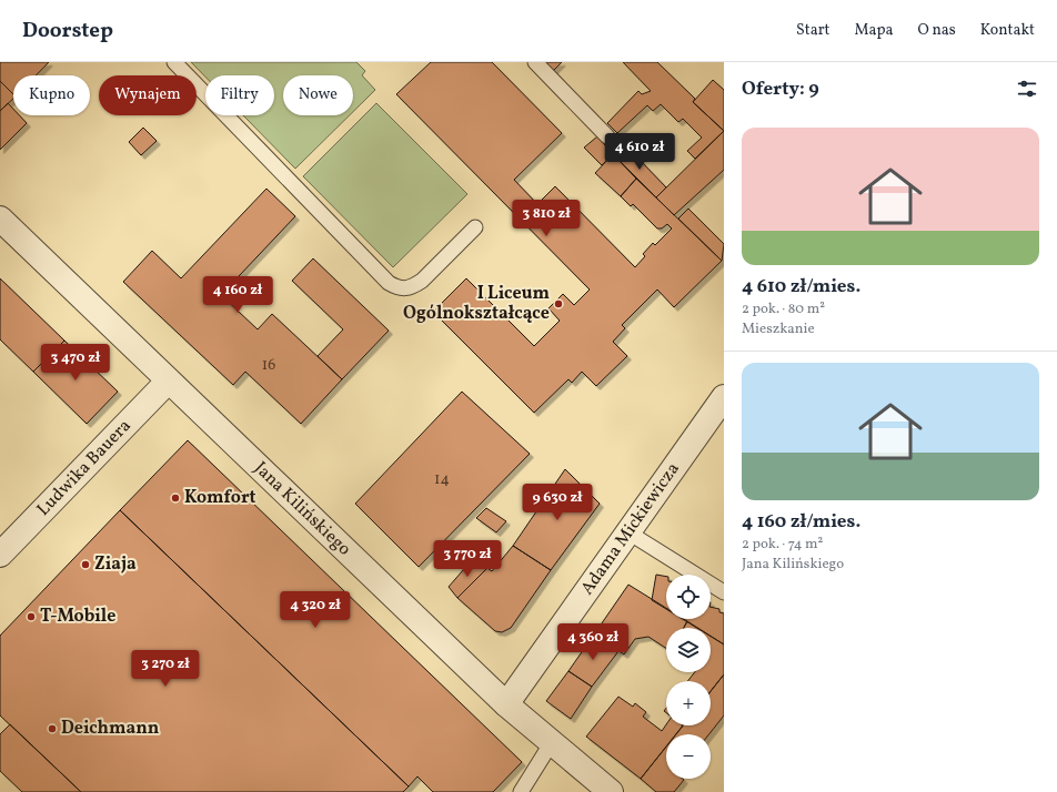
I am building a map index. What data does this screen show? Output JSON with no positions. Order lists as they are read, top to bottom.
{
  "streets": {
    "street": ["Ludwika Bauera", "Jana Kilińskiego", "Adama Mickiewicza"]
  },
  "crossings": [
    ["Ludwika Bauera", "Jana Kilińskiego"],
    ["Jana Kilińskiego", "Adama Mickiewicza"]
  ],
  "places": [
    "I Liceum Ogólnokształcące",
    "Komfort",
    "Ziaja",
    "T-Mobile",
    "Deichmann"
  ],
  "house_numbers": ["16", "14"],
  "page": {
    "header": "Doorstep",
    "nav": [
      "Start",
      "Mapa",
      "O nas",
      "Kontakt"
    ],
    "heading": "Oferty: 9",
    "chip": [
      "Kupno",
      "Wynajem",
      "Filtry",
      "Nowe"
    ],
    "list": [
      {
        "name": "4 610 zł/mies.",
        "note": "2 pok. · 80 m² · Mieszkanie"
      },
      {
        "name": "4 160 zł/mies.",
        "note": "2 pok. · 74 m² · Jana Kilińskiego"
      }
    ],
    "price": [
      "4 610 zł",
      "3 810 zł",
      "4 160 zł",
      "3 470 zł",
      "9 630 zł",
      "3 770 zł",
      "4 320 zł",
      "4 360 zł",
      "3 270 zł"
    ],
    "map_buttons": ["+", "−"]
  }
}
